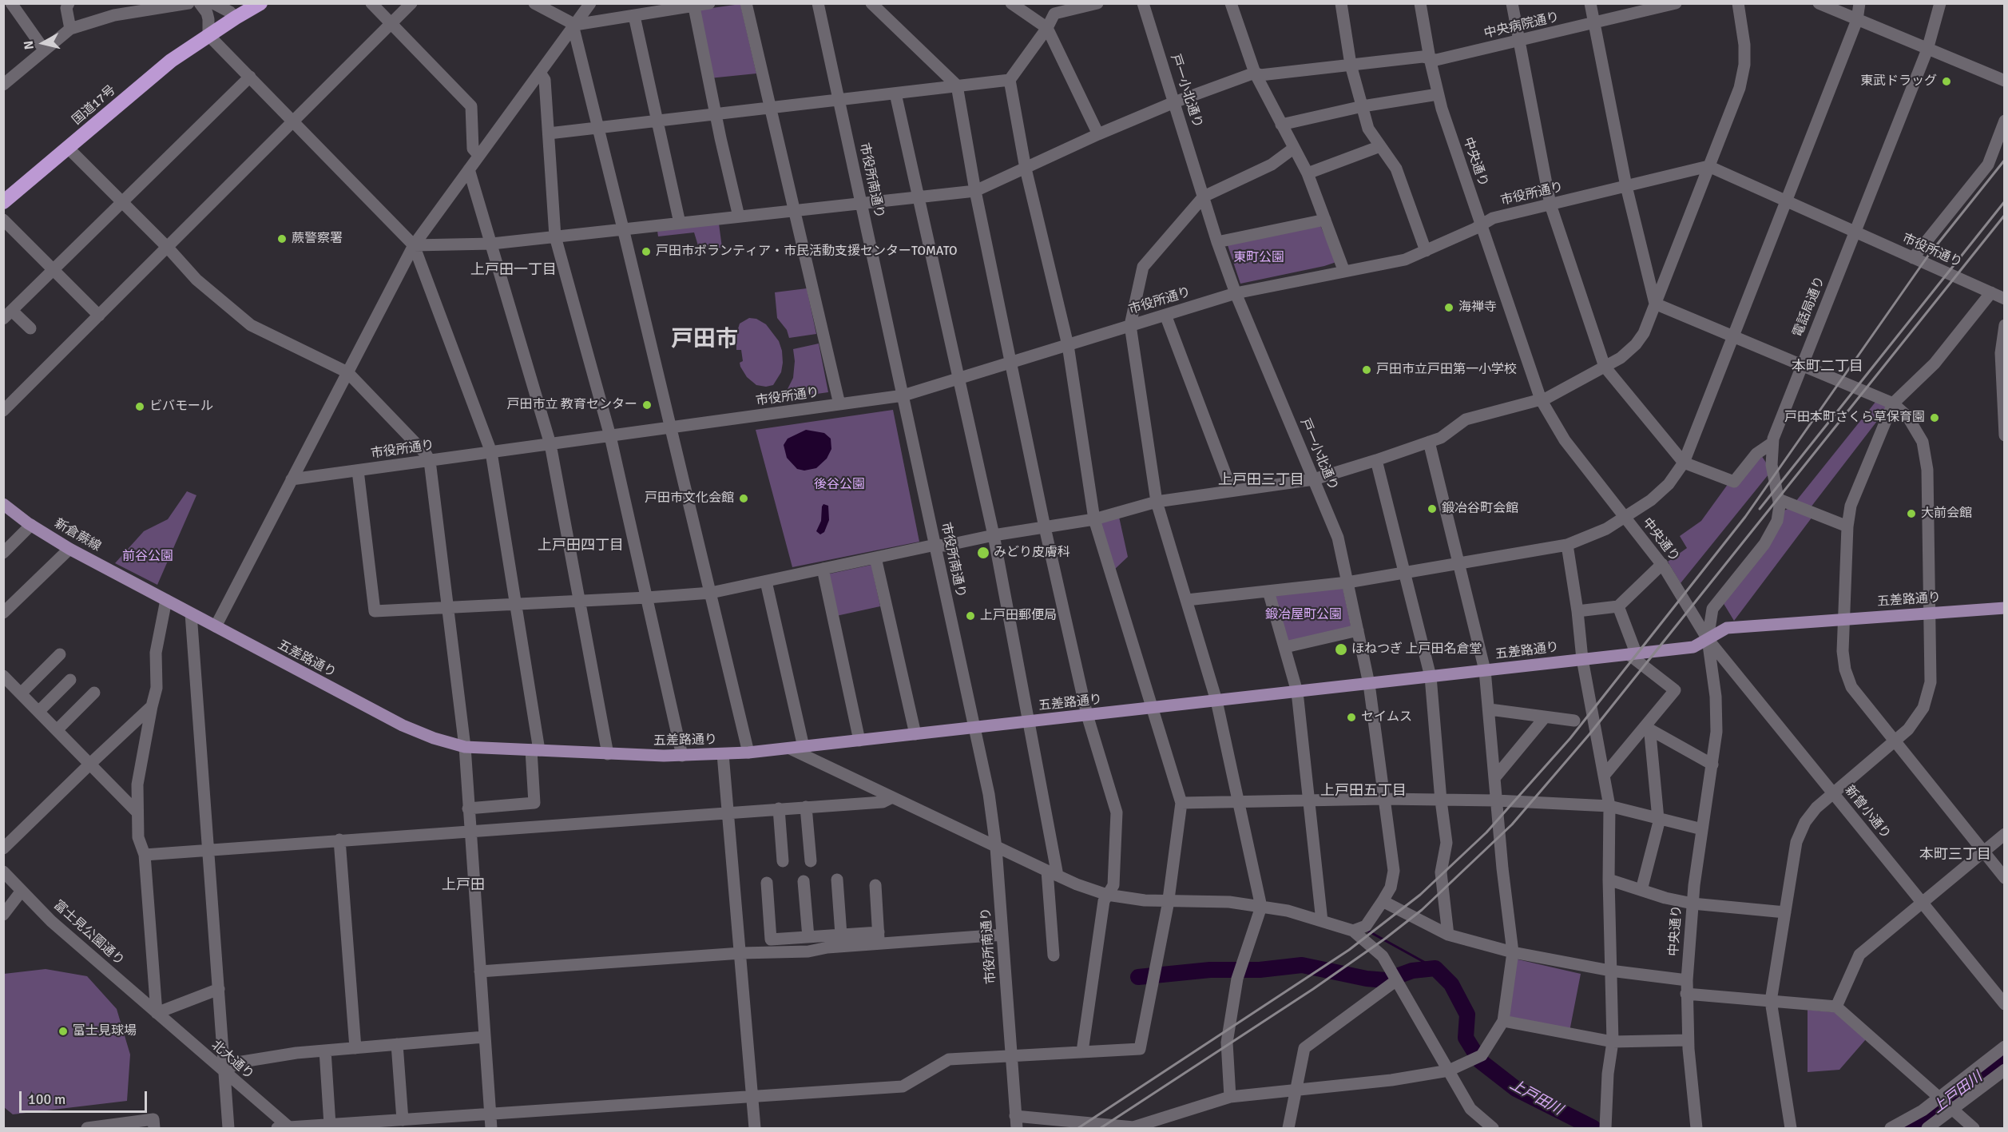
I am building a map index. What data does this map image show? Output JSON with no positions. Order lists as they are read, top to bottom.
{
  "streets": {
    "highway": ["国道17号"],
    "main road": ["新倉蕨線", "五差路通り"],
    "street": [
      "中央病院通り",
      "戸一小北通り",
      "中央通り",
      "市役所南通り",
      "市役所通り",
      "電話局通り",
      "新曽小通り",
      "富士見公園通り",
      "北大通り"
    ]
  },
  "crossings": [
    ["中央病院通り", "中央通り"],
    ["戸一小北通り", "市役所通り"],
    ["戸一小北通り", "五差路通り"],
    ["中央通り", "市役所通り"],
    ["中央通り", "電話局通り"],
    ["中央通り", "五差路通り"],
    ["中央通り", "新曽小通り"],
    ["市役所南通り", "市役所通り"],
    ["市役所南通り", "五差路通り"],
    ["市役所通り", "電話局通り"],
    ["電話局通り", "五差路通り"],
    ["電話局通り", "新曽小通り"],
    ["新倉蕨線", "五差路通り"],
    ["五差路通り", "新曽小通り"],
    ["富士見公園通り", "北大通り"]
  ],
  "districts": [
    "上戸田一丁目",
    "戸田市",
    "本町二丁目",
    "上戸田三丁目",
    "上戸田四丁目",
    "上戸田五丁目",
    "本町三丁目",
    "上戸田"
  ],
  "water": ["上戸田川"],
  "parks": [
    "東町公園",
    "後谷公園",
    "前谷公園",
    "鍛冶屋町公園"
  ],
  "places": [
    "東武ドラッグ",
    "蕨警察署",
    "戸田市ボランティア・市民活動支援センターTOMATO",
    "海禅寺",
    "戸田市立戸田第一小学校",
    "戸田市立 教育センター",
    "ビバモール",
    "戸田本町さくら草保育園",
    "戸田市文化会館",
    "鍛冶谷町会館",
    "大前会館",
    "みどり皮膚科",
    "上戸田郵便局",
    "ほねつぎ 上戸田名倉堂",
    "セイムス",
    "富士見球場"
  ],
  "scale_bar": "100 m",
  "north": "left"
}
